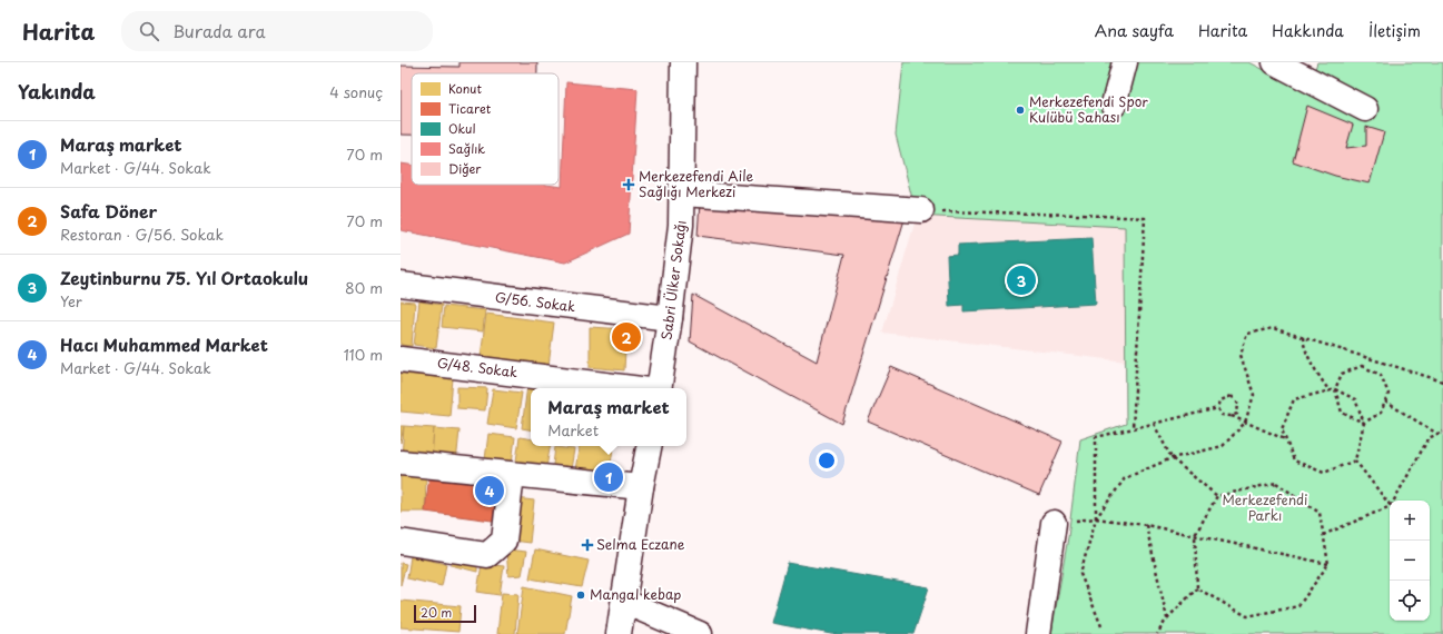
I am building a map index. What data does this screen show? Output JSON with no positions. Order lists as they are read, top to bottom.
{
  "streets": {
    "street": ["Sabri Ülker Sokağı", "G/56. Sokak", "G/48. Sokak"]
  },
  "crossings": [
    ["Sabri Ülker Sokağı", "G/56. Sokak"]
  ],
  "parks": ["Merkezefendi Parkı"],
  "places": {
    "other": ["Merkezefendi Spor Kulübü Sahası", "Mangal kebap"],
    "health": ["Merkezefendi Aile Sağlığı Merkezi", "Selma Eczane"]
  },
  "legend": [
    "Konut",
    "Ticaret",
    "Okul",
    "Sağlık",
    "Diğer"
  ],
  "scale_bar": "20 m",
  "page": {
    "header": "Harita",
    "search": "Burada ara",
    "nav": [
      "Ana sayfa",
      "Harita",
      "Hakkında",
      "İletişim"
    ],
    "heading": ["Yakında", "4 sonuç"],
    "list": [
      {
        "mark": "1",
        "name": "Maraş market",
        "note": "Market · G/44. Sokak",
        "value": "70 m"
      },
      {
        "mark": "2",
        "name": "Safa Döner",
        "note": "Restoran · G/56. Sokak",
        "value": "70 m"
      },
      {
        "mark": "3",
        "name": "Zeytinburnu 75. Yıl Ortaokulu",
        "note": "Yer",
        "value": "80 m"
      },
      {
        "mark": "4",
        "name": "Hacı Muhammed Market",
        "note": "Market · G/44. Sokak",
        "value": "110 m"
      }
    ],
    "pins": [
      "3",
      "2",
      "1",
      "4"
    ],
    "popup": ["Maraş market", "Market"],
    "map_buttons": ["+", "−"],
    "scale": "20 m"
  }
}
